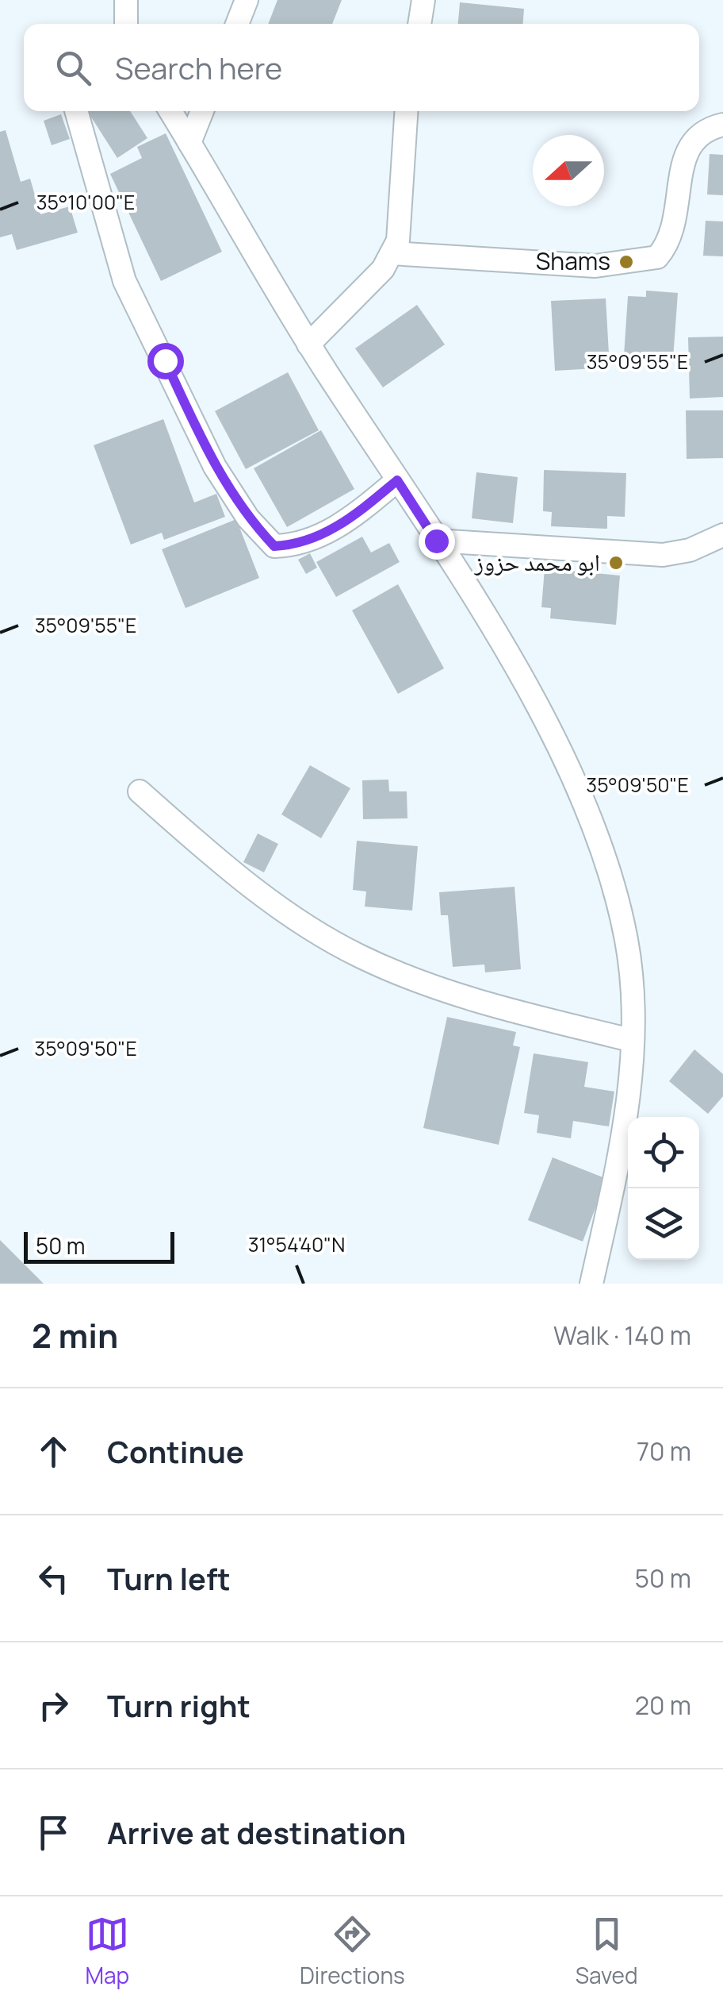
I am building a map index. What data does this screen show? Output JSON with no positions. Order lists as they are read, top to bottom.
{
  "places": ["Shams", "ابو محمد حزوز"],
  "scale_bar": "50 m",
  "north": "left",
  "page": {
    "search": "Search here",
    "scale": "50 m",
    "heading": ["2 min", "Walk · 140 m"],
    "list": [
      ["Continue", "70 m"],
      ["Turn left", "50 m"],
      ["Turn right", "20 m"],
      "Arrive at destination"
    ],
    "nav": ["Map", "Directions", "Saved"]
  },
  "coordinates": [
    "35°10'00\"E",
    "35°09'55\"E",
    "35°09'50\"E",
    "31°54'40\"N"
  ]
}
